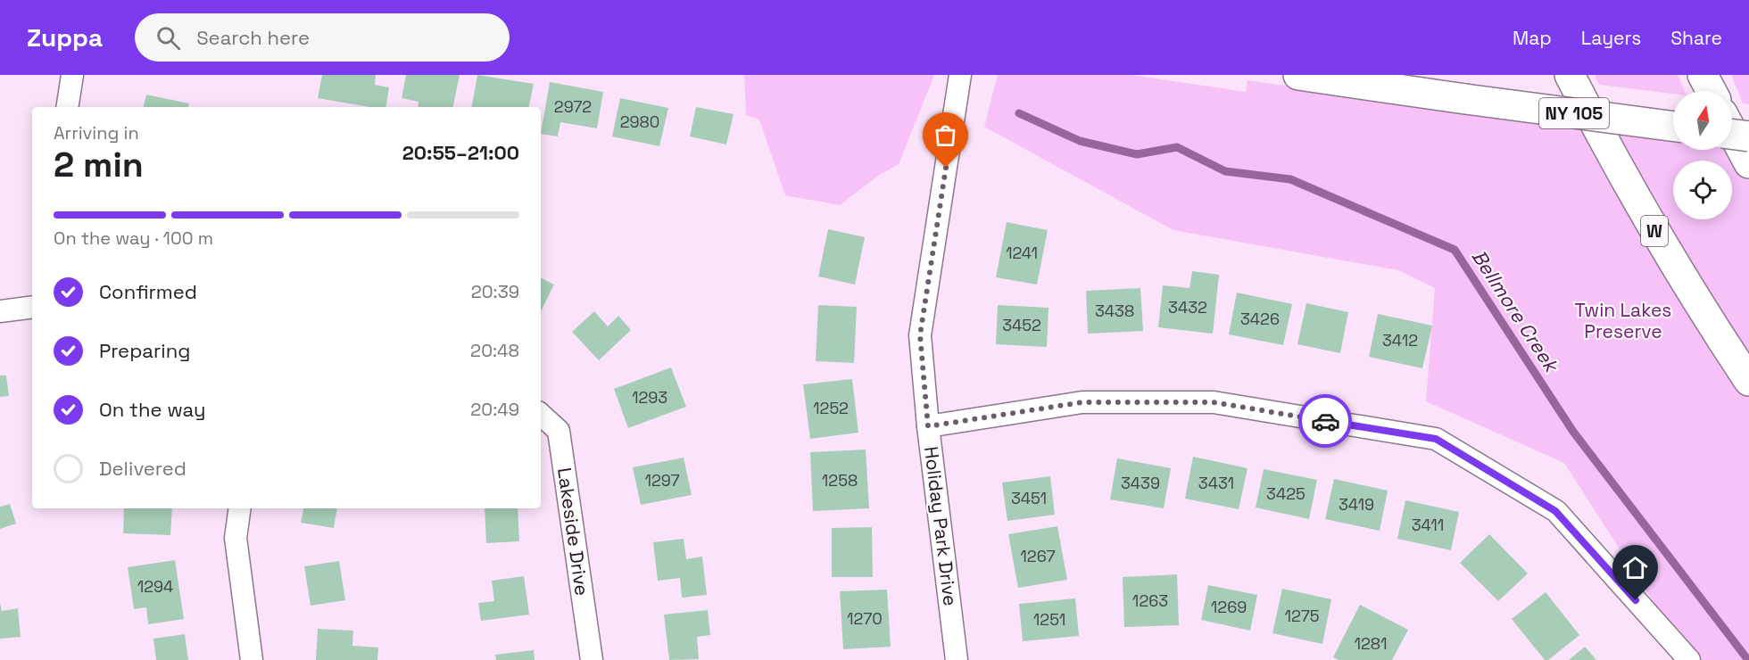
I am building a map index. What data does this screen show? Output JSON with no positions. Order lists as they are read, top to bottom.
{
  "streets": {
    "main road": ["NY 105", "W"],
    "street": ["Holiday Park Drive", "Lakeside Drive"]
  },
  "water": ["Bellmore Creek"],
  "parks": ["Twin Lakes Preserve"],
  "house_numbers": [
    "2972",
    "2980",
    "1241",
    "3432",
    "3438",
    "3426",
    "3452",
    "3412",
    "1293",
    "1252",
    "1297",
    "1258",
    "3439",
    "3431",
    "3425",
    "3451",
    "3419",
    "3411",
    "1267",
    "1294",
    "1263",
    "1269",
    "1275",
    "1270",
    "1251",
    "1281"
  ],
  "north": "top",
  "page": {
    "header": "Zuppa",
    "search": "Search here",
    "nav": ["Map", "Layers", "Share"],
    "heading": ["2 min", "Arriving in", "20:55–21:00"],
    "bar": "On the way · 100 m",
    "list": [
      ["Confirmed", "20:39"],
      ["Preparing", "20:48"],
      ["On the way", "20:49"],
      "Delivered"
    ]
  }
}
